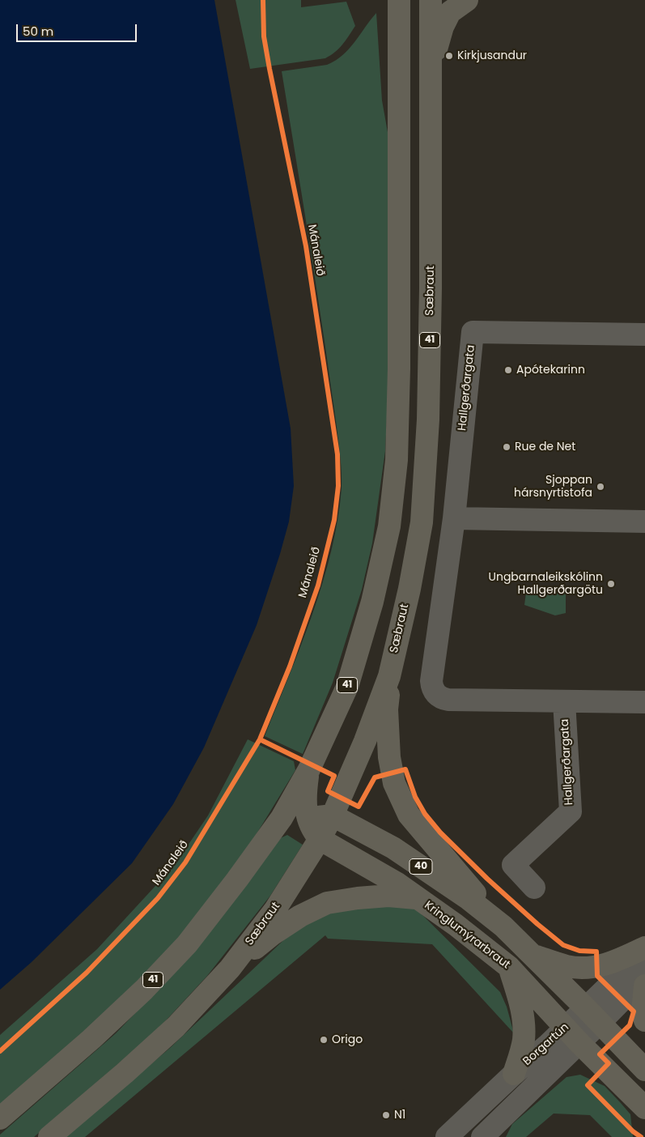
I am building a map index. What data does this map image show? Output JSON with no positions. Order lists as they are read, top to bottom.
{
  "streets": {
    "main road": [
      "Sæbraut",
      "41",
      "40",
      "Kringlumýrarbraut"
    ],
    "street": ["Hallgerðargata", "Borgartún"],
    "cycle path": ["Mánaleið"]
  },
  "crossings": [
    ["Sæbraut", "Kringlumýrarbraut"],
    ["41", "Kringlumýrarbraut"],
    ["Kringlumýrarbraut", "Borgartún"]
  ],
  "places": [
    "Kirkjusandur",
    "Apótekarinn",
    "Rue de Net",
    "Sjoppan hársnyrtistofa",
    "Ungbarnaleikskólinn Hallgerðargötu",
    "Origo",
    "N1"
  ],
  "scale_bar": "50 m"
}
